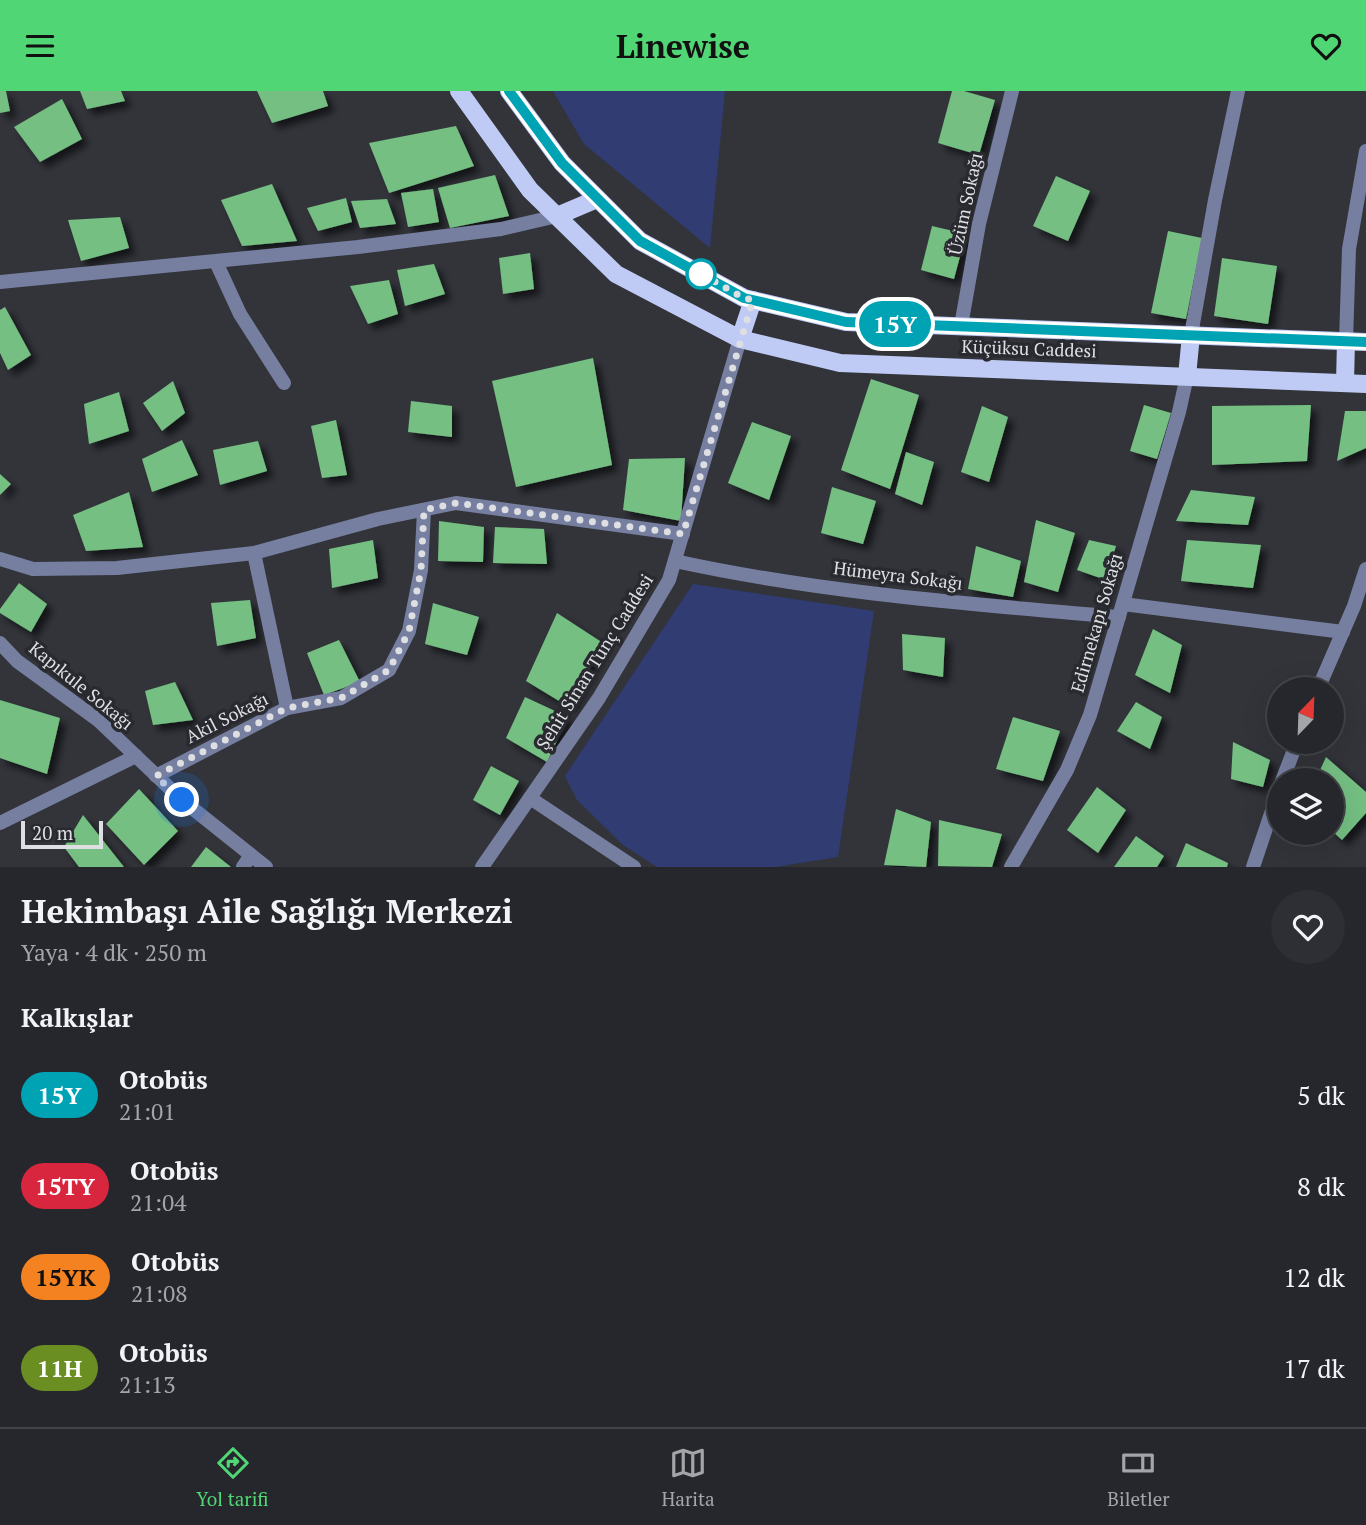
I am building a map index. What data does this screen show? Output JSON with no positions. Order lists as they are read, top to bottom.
{
  "streets": {
    "main road": ["Küçüksu Caddesi"],
    "street": [
      "Üzüm Sokağı",
      "Hümeyra Sokağı",
      "Edirnekapı Sokağı",
      "Şehit Sinan Tunç Caddesi",
      "Kapıkule Sokağı",
      "Akil Sokağı"
    ]
  },
  "crossings": [
    ["Üzüm Sokağı", "Küçüksu Caddesi"],
    ["Küçüksu Caddesi", "Edirnekapı Sokağı"],
    ["Küçüksu Caddesi", "Şehit Sinan Tunç Caddesi"],
    ["Hümeyra Sokağı", "Edirnekapı Sokağı"],
    ["Hümeyra Sokağı", "Şehit Sinan Tunç Caddesi"],
    ["Kapıkule Sokağı", "Akil Sokağı"]
  ],
  "lines": ["bus line 15Y"],
  "scale_bar": "20 m",
  "north": "top right",
  "page": {
    "header": "Linewise",
    "on_map": "15Y",
    "scale": "20 m",
    "heading": [
      ["Hekimbaşı Aile Sağlığı Merkezi", "Yaya · 4 dk · 250 m"],
      "Kalkışlar"
    ],
    "list": [
      {
        "mark": "15Y",
        "name": "Otobüs",
        "note": "21:01",
        "value": "5 dk"
      },
      {
        "mark": "15TY",
        "name": "Otobüs",
        "note": "21:04",
        "value": "8 dk"
      },
      {
        "mark": "15YK",
        "name": "Otobüs",
        "note": "21:08",
        "value": "12 dk"
      },
      {
        "mark": "11H",
        "name": "Otobüs",
        "note": "21:13",
        "value": "17 dk"
      }
    ],
    "tabs": ["Yol tarifi", "Harita", "Biletler"]
  }
}
